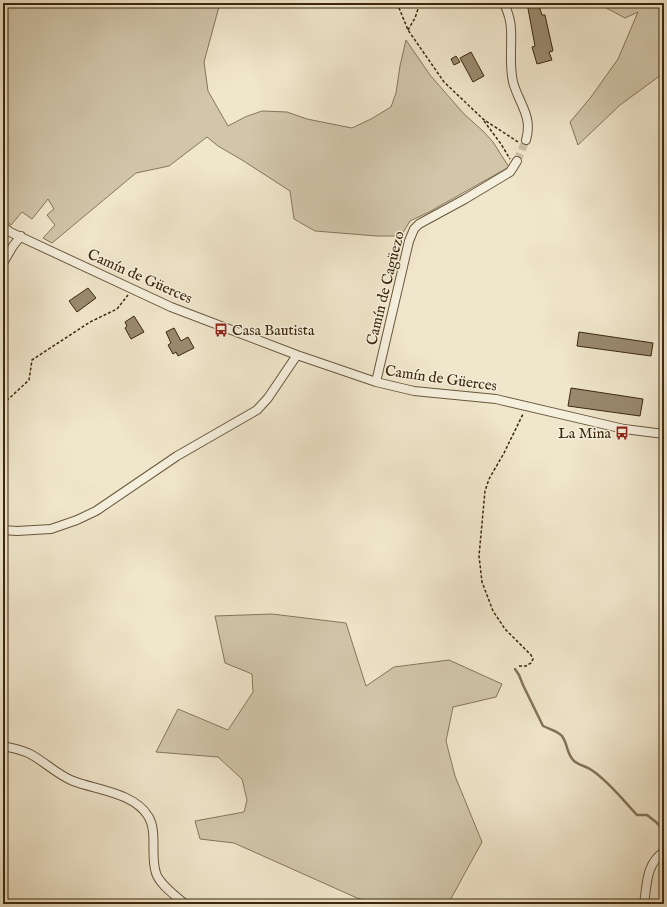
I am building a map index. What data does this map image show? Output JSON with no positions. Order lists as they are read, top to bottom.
{
  "streets": {
    "street": ["Camín de Güerces", "Camín de Cagüezo"]
  },
  "crossings": [
    ["Camín de Güerces", "Camín de Cagüezo"]
  ],
  "places": {
    "bus stop": ["Casa Bautista", "La Mina"]
  }
}
